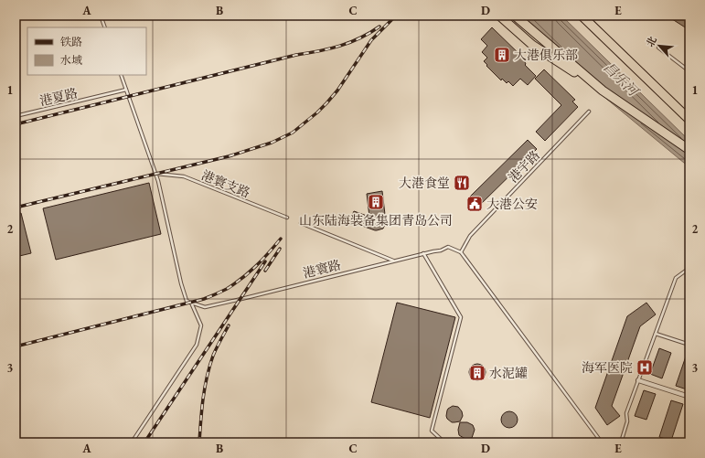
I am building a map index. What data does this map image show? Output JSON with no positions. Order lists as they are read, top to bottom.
{
  "streets": {
    "lane": [
      "港夏路",
      "港宇路",
      "港寰支路",
      "港寰路"
    ]
  },
  "crossings": [
    ["港宇路", "港寰路"]
  ],
  "water": ["昌乐河"],
  "places": {
    "building": ["大港俱乐部", "山东陆海装备集团青岛公司", "水泥罐"],
    "restaurant": ["大港食堂"],
    "public building": ["大港公安"],
    "hospital": ["海军医院"]
  },
  "legend": ["铁路", "水域"],
  "north": "top left",
  "grid": {
    "columns": [
      "A",
      "B",
      "C",
      "D",
      "E"
    ],
    "rows": ["1", "2", "3"]
  }
}
